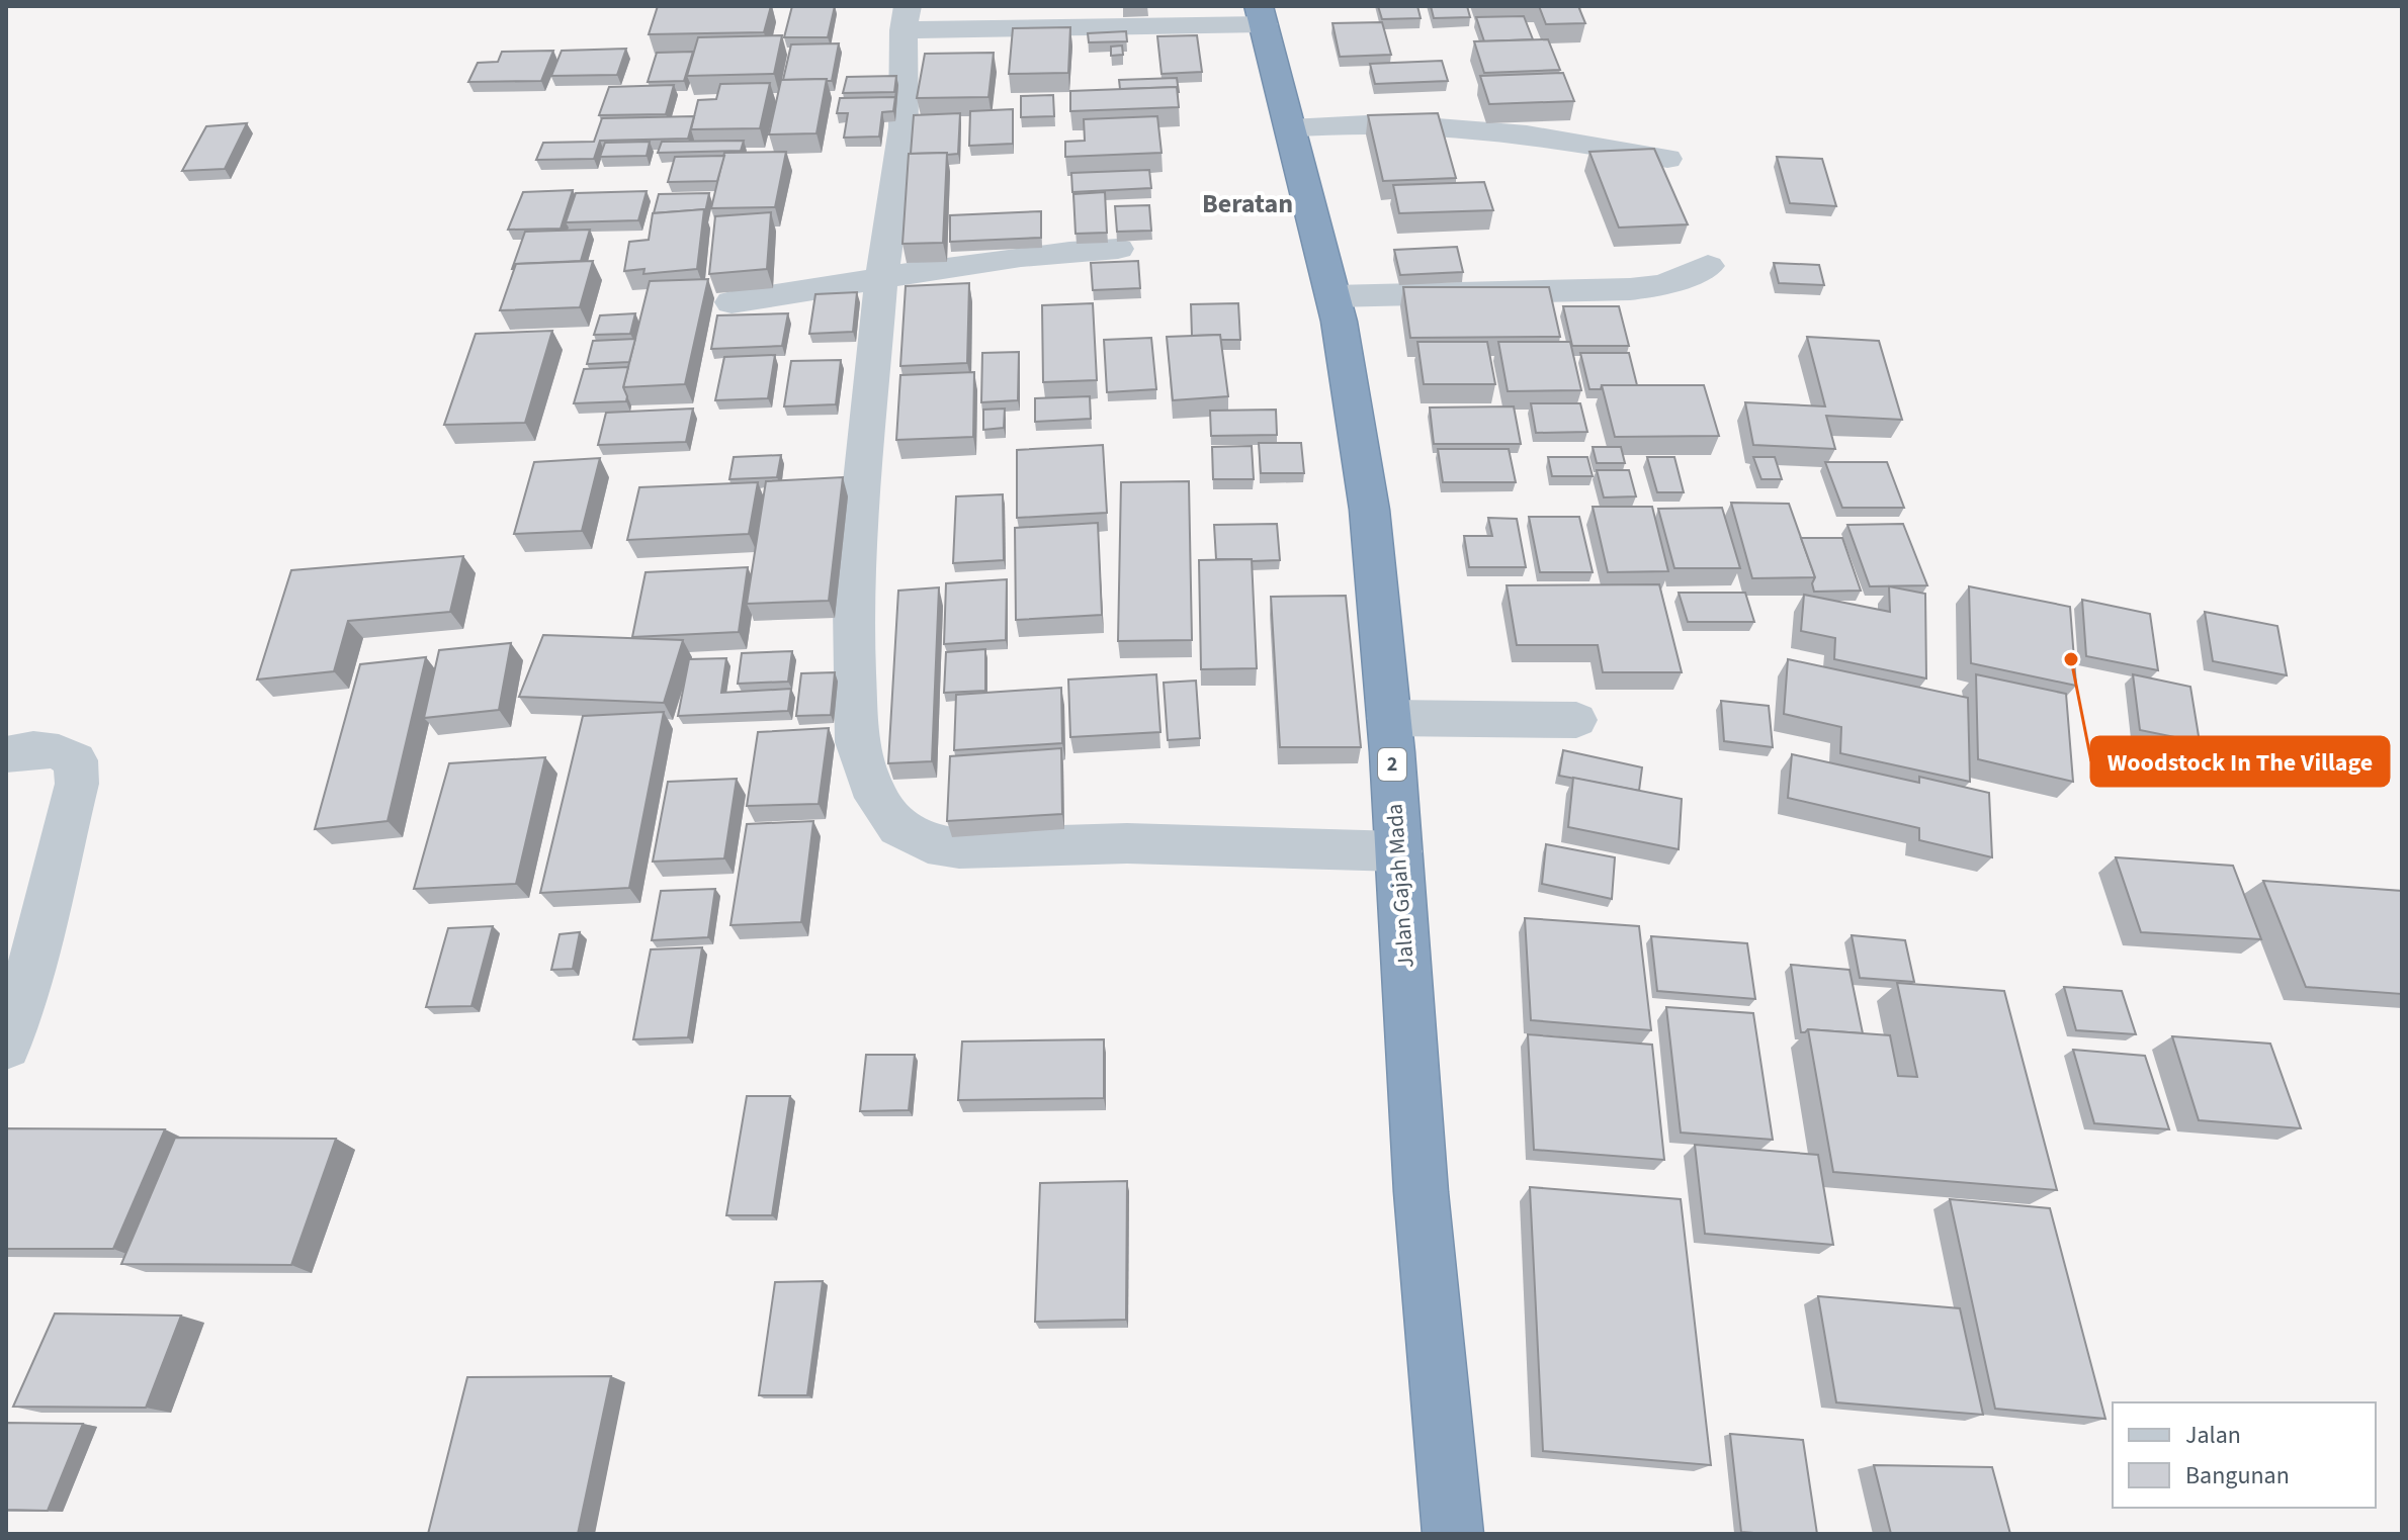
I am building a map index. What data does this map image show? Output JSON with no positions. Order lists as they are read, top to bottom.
{
  "streets": {
    "highway": ["2", "Jalan Gajah Mada"]
  },
  "districts": ["Beratan"],
  "places": ["Woodstock In The Village"],
  "legend": ["Jalan", "Bangunan"]
}
